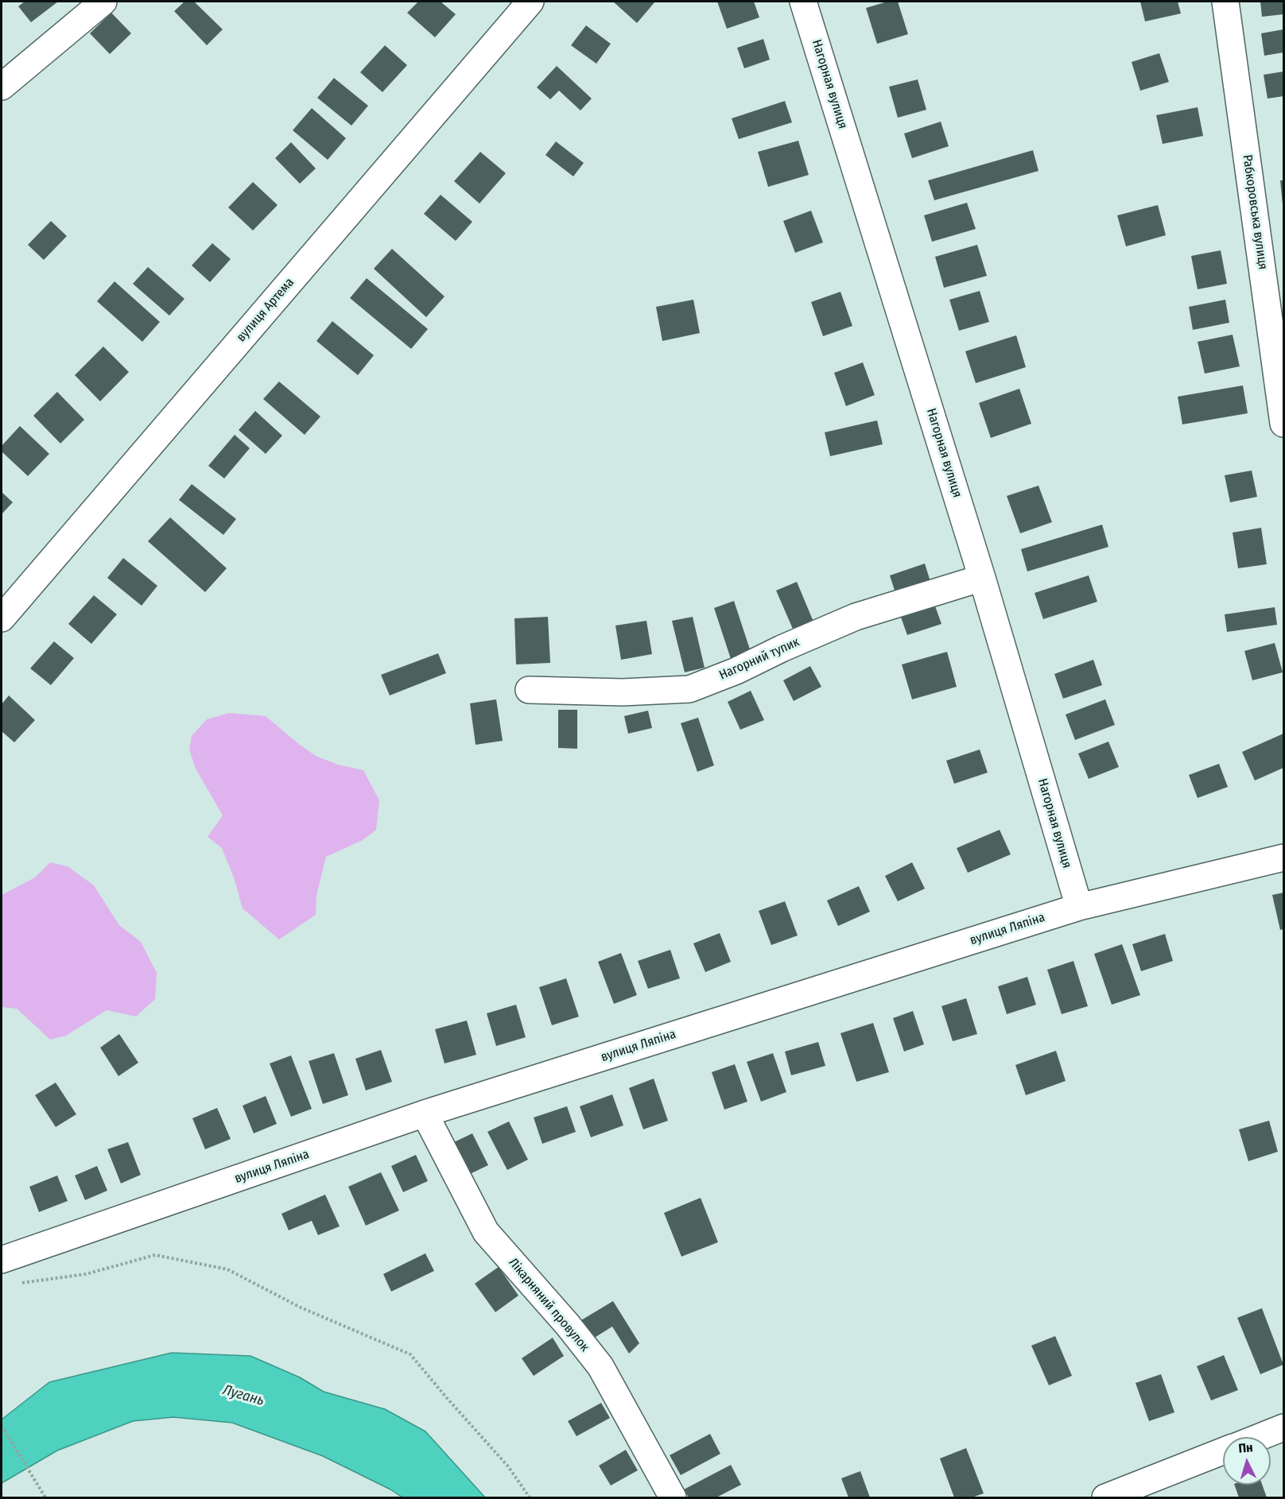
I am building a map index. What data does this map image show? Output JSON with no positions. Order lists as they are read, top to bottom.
{
  "streets": {
    "street": [
      "Нагорная вулиця",
      "Рабкоровська вулиця",
      "вулиця Артема",
      "Нагорний тупик",
      "вулиця Ляпіна",
      "Лікарняний провулок"
    ]
  },
  "crossings": [
    ["Нагорная вулиця", "Нагорний тупик"],
    ["Нагорная вулиця", "вулиця Ляпіна"],
    ["вулиця Ляпіна", "Лікарняний провулок"]
  ],
  "water": ["Лугань"],
  "north": "top"
}
